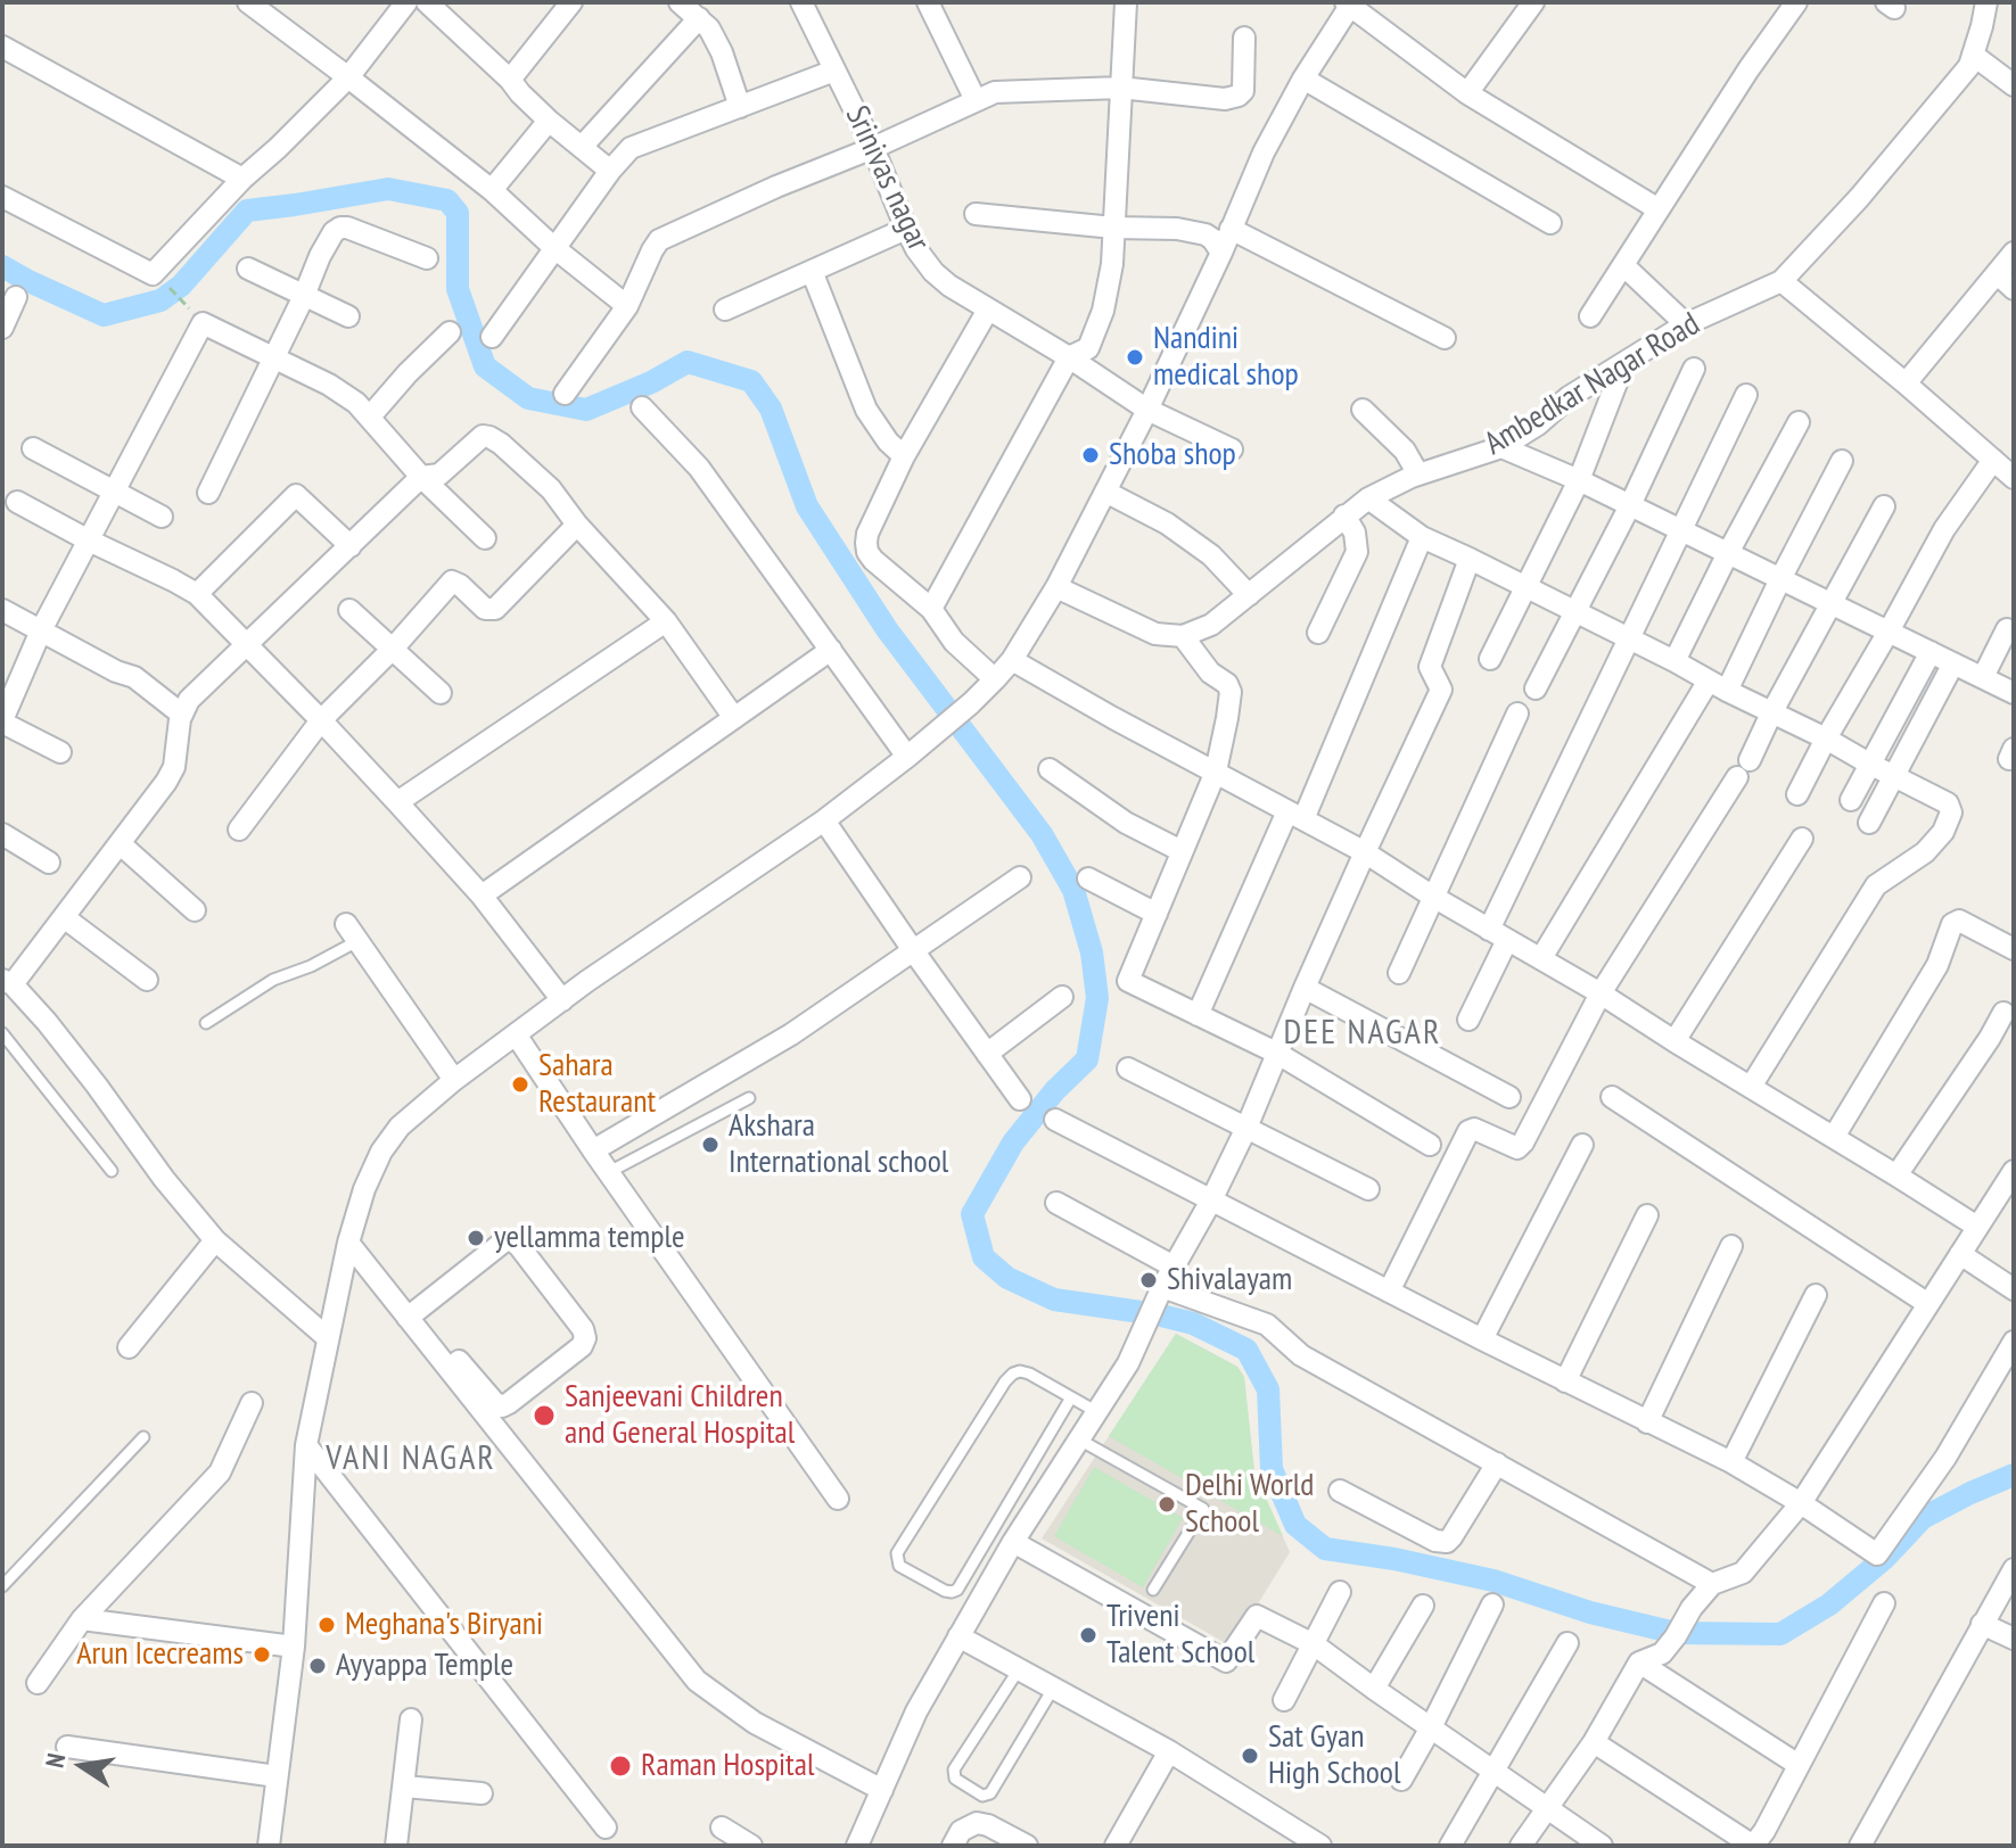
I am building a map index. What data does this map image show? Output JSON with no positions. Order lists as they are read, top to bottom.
{
  "streets": {
    "street": ["Srinivas nagar", "Ambedkar Nagar Road"]
  },
  "districts": ["DEE NAGAR", "VANI NAGAR"],
  "places": [
    "Nandini medical shop",
    "Shoba shop",
    "Sahara Restaurant",
    "Akshara International school",
    "yellamma temple",
    "Shivalayam",
    "Sanjeevani Children and General Hospital",
    "Delhi World School",
    "Meghana's Biryani",
    "Triveni Talent School",
    "Arun Icecreams",
    "Ayyappa Temple",
    "Sat Gyan High School",
    "Raman Hospital"
  ],
  "north": "left"
}
